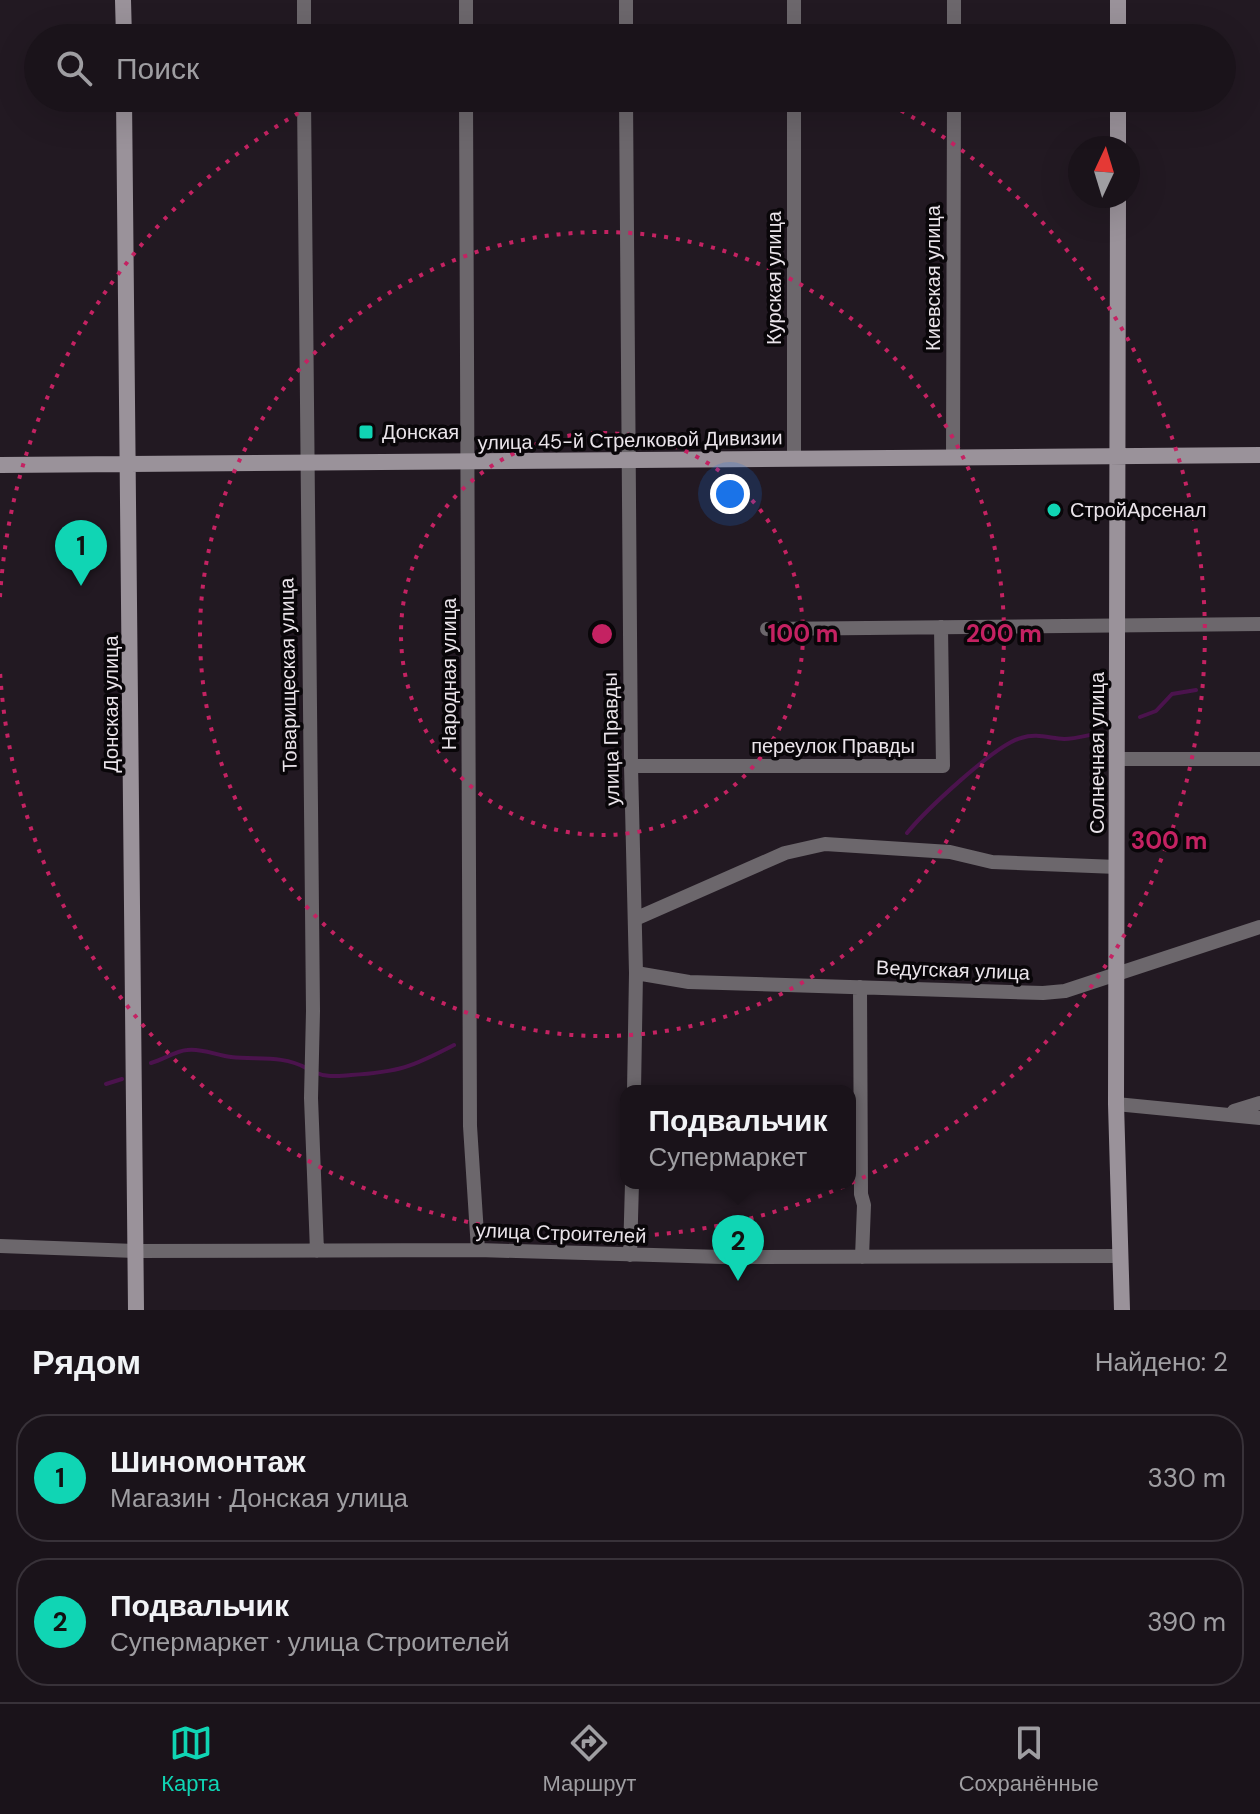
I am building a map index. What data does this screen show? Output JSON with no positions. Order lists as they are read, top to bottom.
{
  "streets": {
    "main road": ["улица 45-й Стрелковой Дивизии", "Донская улица", "Солнечная улица"],
    "street": [
      "Курская улица",
      "Киевская улица",
      "Народная улица",
      "Товарищеская улица",
      "улица Правды",
      "переулок Правды",
      "Ведугская улица",
      "улица Строителей"
    ]
  },
  "crossings": [
    ["Курская улица", "улица 45-й Стрелковой Дивизии"],
    ["Киевская улица", "улица 45-й Стрелковой Дивизии"],
    ["улица 45-й Стрелковой Дивизии", "Народная улица"],
    ["улица 45-й Стрелковой Дивизии", "Товарищеская улица"],
    ["улица 45-й Стрелковой Дивизии", "Донская улица"],
    ["улица 45-й Стрелковой Дивизии", "улица Правды"],
    ["улица 45-й Стрелковой Дивизии", "Солнечная улица"],
    ["Народная улица", "улица Строителей"],
    ["Товарищеская улица", "улица Строителей"],
    ["Донская улица", "улица Строителей"],
    ["улица Правды", "переулок Правды"],
    ["улица Правды", "Ведугская улица"],
    ["Солнечная улица", "Ведугская улица"],
    ["Солнечная улица", "улица Строителей"]
  ],
  "places": {
    "transit": ["Донская"],
    "other": ["СтройАрсенал"]
  },
  "north": "top",
  "page": {
    "search": "Поиск",
    "pins": ["1", "2"],
    "popup": ["Подвальчик", "Супермаркет"],
    "heading": ["Рядом", "Найдено: 2"],
    "list": [
      {
        "mark": "1",
        "name": "Шиномонтаж",
        "note": "Магазин · Донская улица",
        "value": "330 m"
      },
      {
        "mark": "2",
        "name": "Подвальчик",
        "note": "Супермаркет · улица Строителей",
        "value": "390 m"
      }
    ],
    "nav": ["Карта", "Маршрут", "Сохранённые"]
  },
  "rings": ["100 m", "200 m", "300 m"]
}
